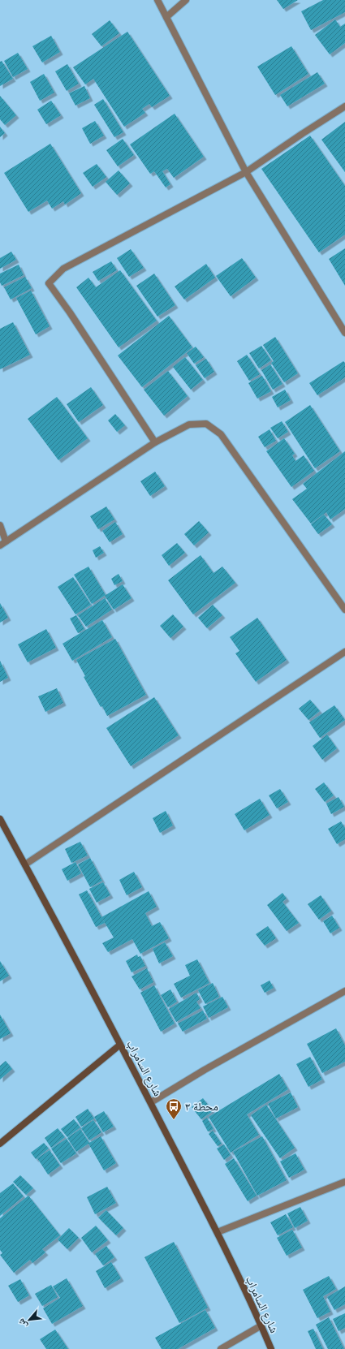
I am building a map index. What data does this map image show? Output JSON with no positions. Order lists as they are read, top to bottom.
{
  "streets": {
    "street": ["شارع السامراب"]
  },
  "places": {
    "bus stop": ["محطة ٣"]
  },
  "north": "bottom left"
}
